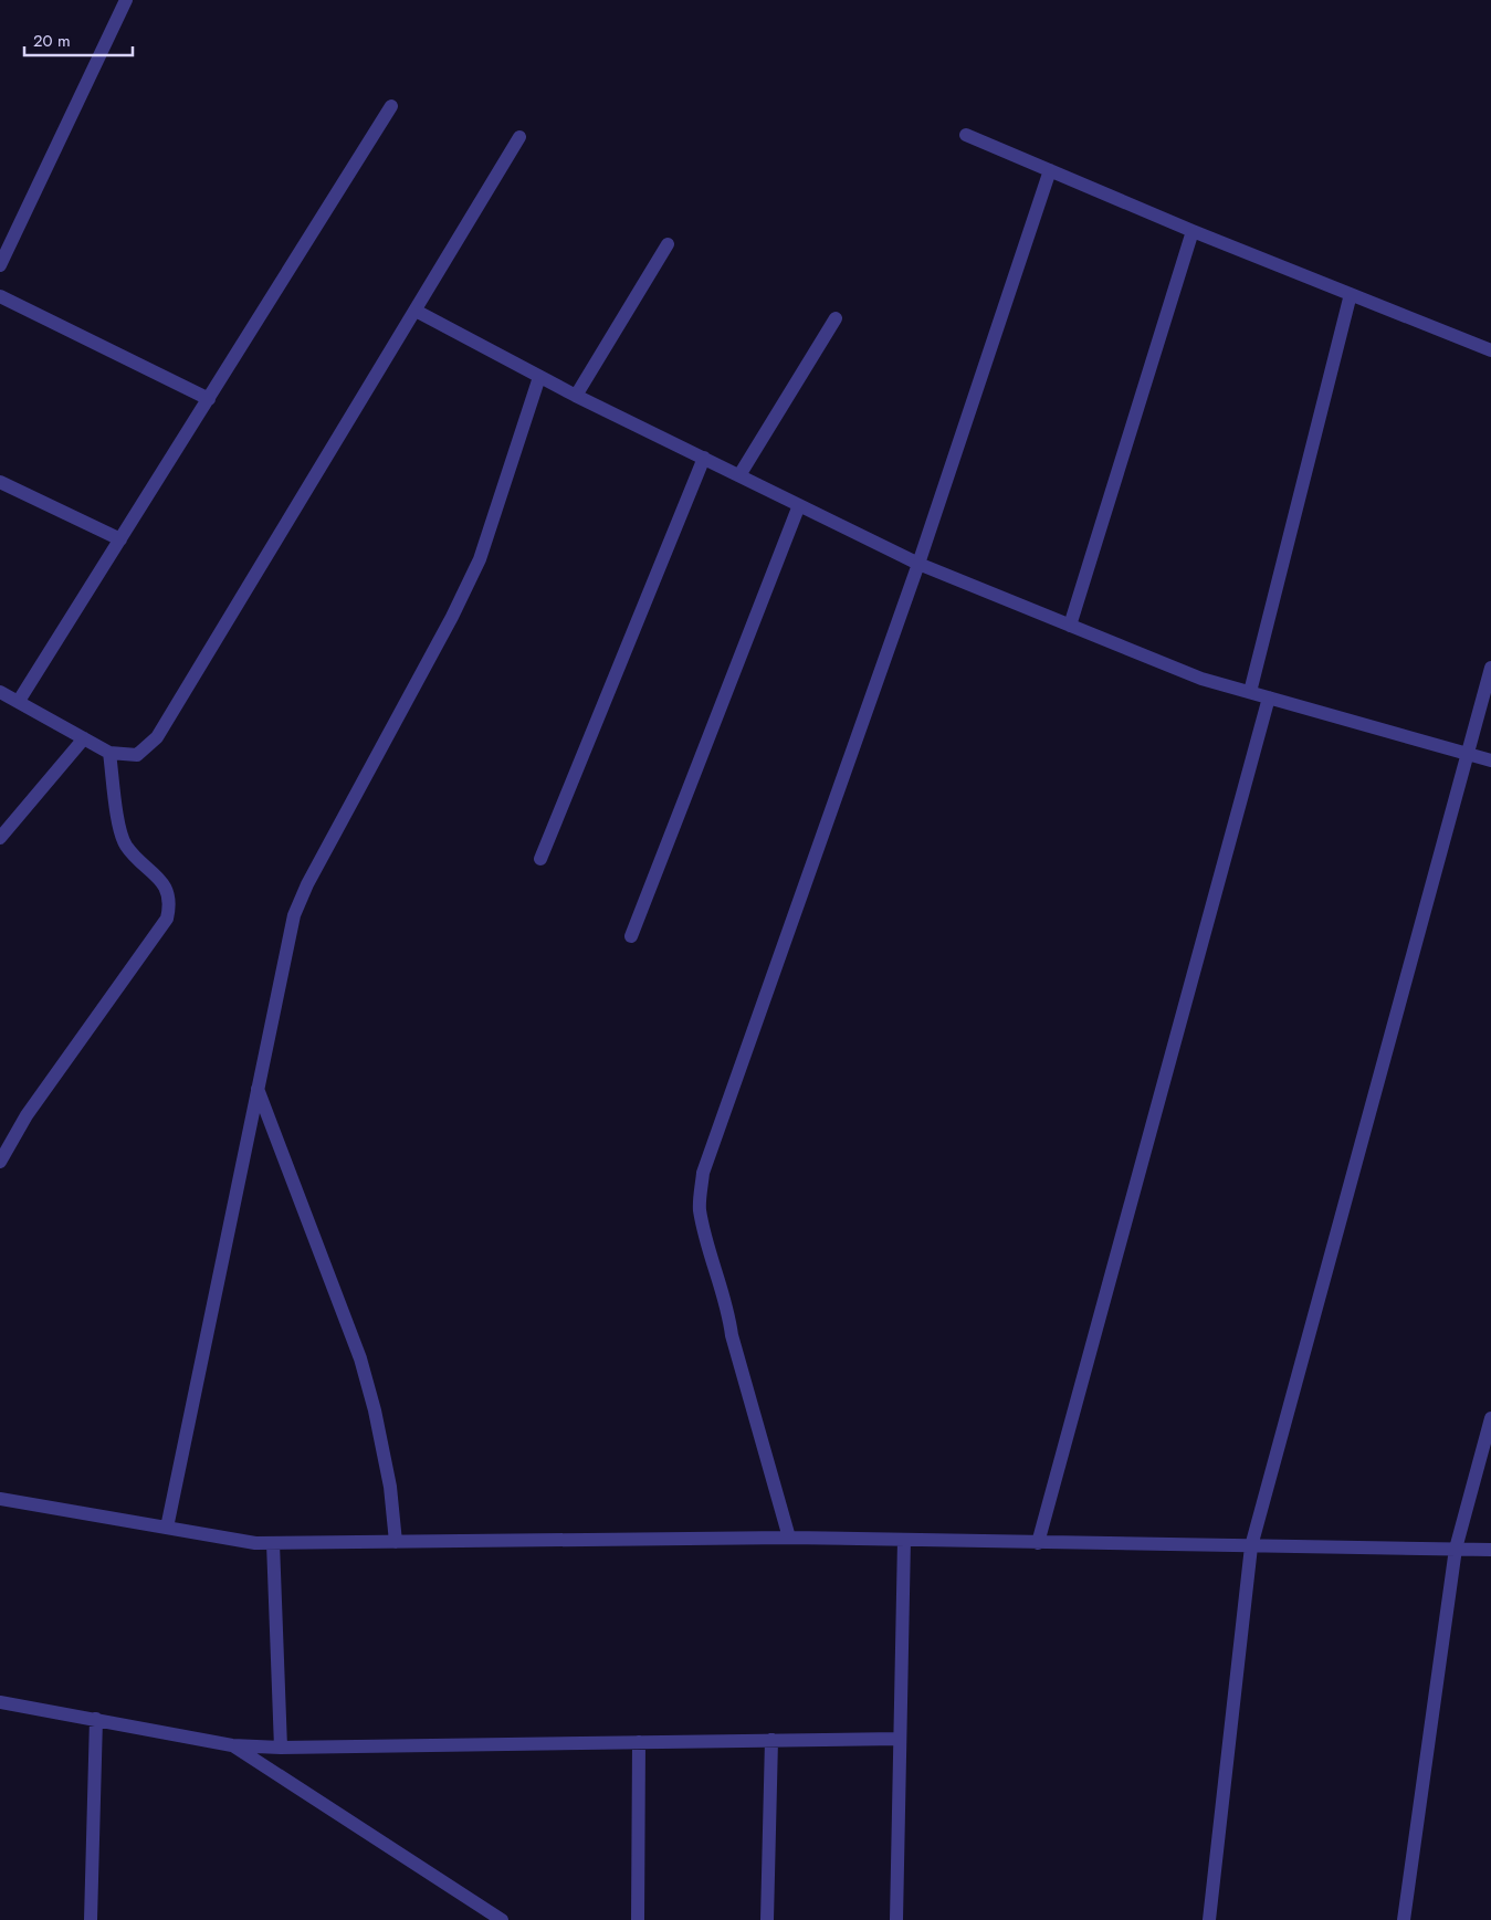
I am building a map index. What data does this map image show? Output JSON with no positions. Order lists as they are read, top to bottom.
{
  "scale_bar": "20 m"
}
